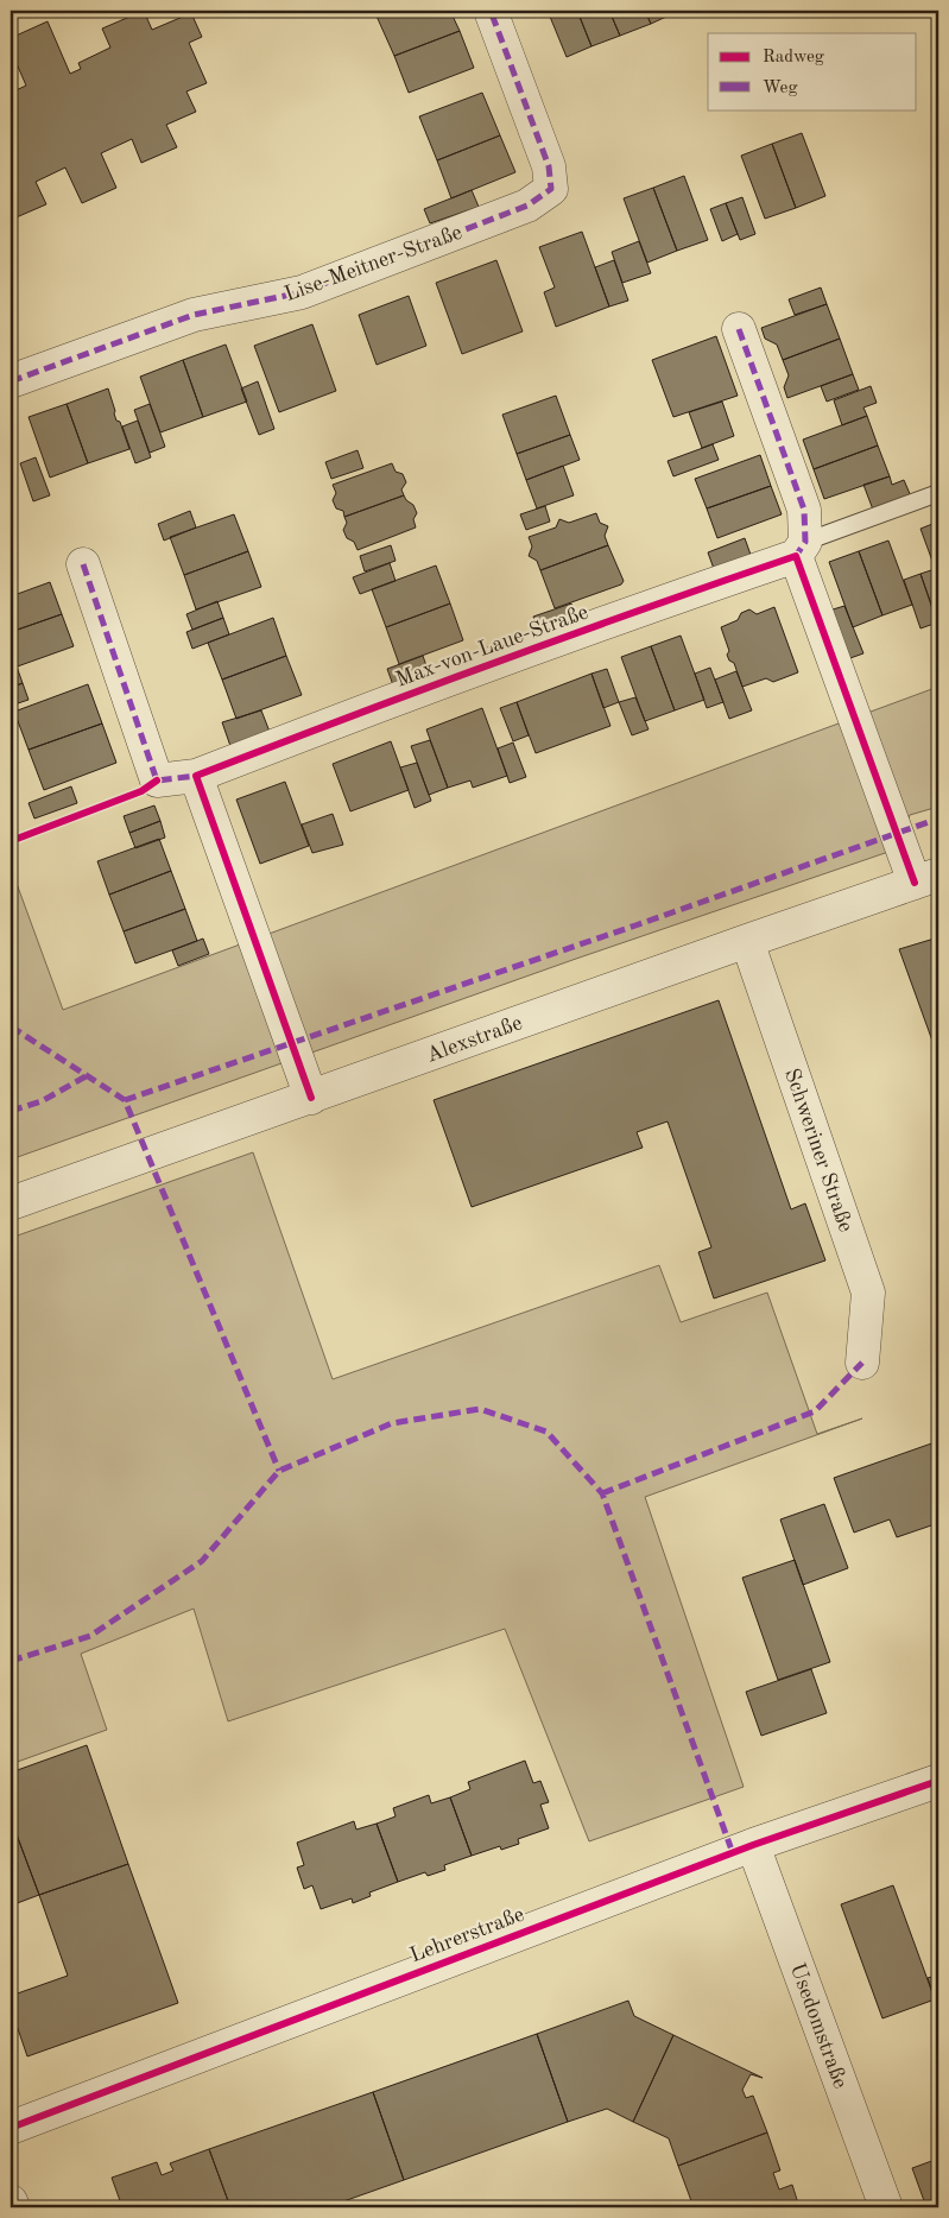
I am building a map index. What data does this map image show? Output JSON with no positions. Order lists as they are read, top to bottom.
{
  "streets": {
    "street": [
      "Lise-Meitner-Straße",
      "Max-von-Laue-Straße",
      "Alexstraße",
      "Schweriner Straße",
      "Lehrerstraße",
      "Usedomstraße"
    ]
  },
  "crossings": [
    ["Alexstraße", "Schweriner Straße"],
    ["Lehrerstraße", "Usedomstraße"]
  ],
  "legend": ["Radweg", "Weg"]
}
